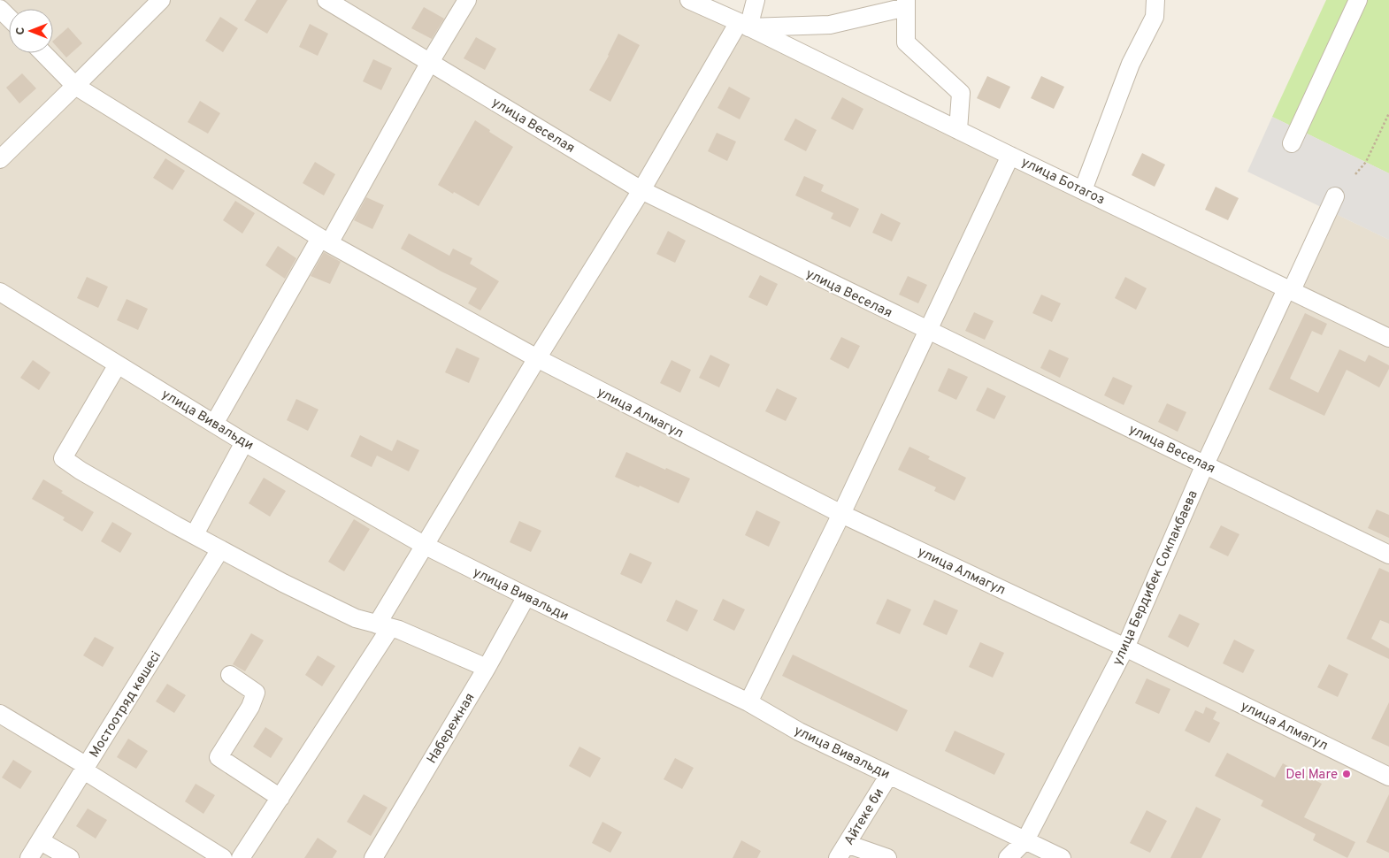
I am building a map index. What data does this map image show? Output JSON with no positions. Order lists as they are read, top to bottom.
{
  "streets": {
    "street": [
      "улица Веселая",
      "улица Ботагоз",
      "улица Алмагул",
      "улица Вивальди",
      "улица Бердибек Сокпакбаева",
      "Мостоотряд көшесі",
      "Набережная",
      "Айтеке би"
    ]
  },
  "crossings": [
    ["улица Веселая", "улица Бердибек Сокпакбаева"],
    ["улица Ботагоз", "улица Бердибек Сокпакбаева"],
    ["улица Алмагул", "улица Бердибек Сокпакбаева"],
    ["улица Вивальди", "улица Бердибек Сокпакбаева"],
    ["улица Вивальди", "Набережная"],
    ["улица Вивальди", "Айтеке би"]
  ],
  "places": ["Del Mare"],
  "north": "left"
}
